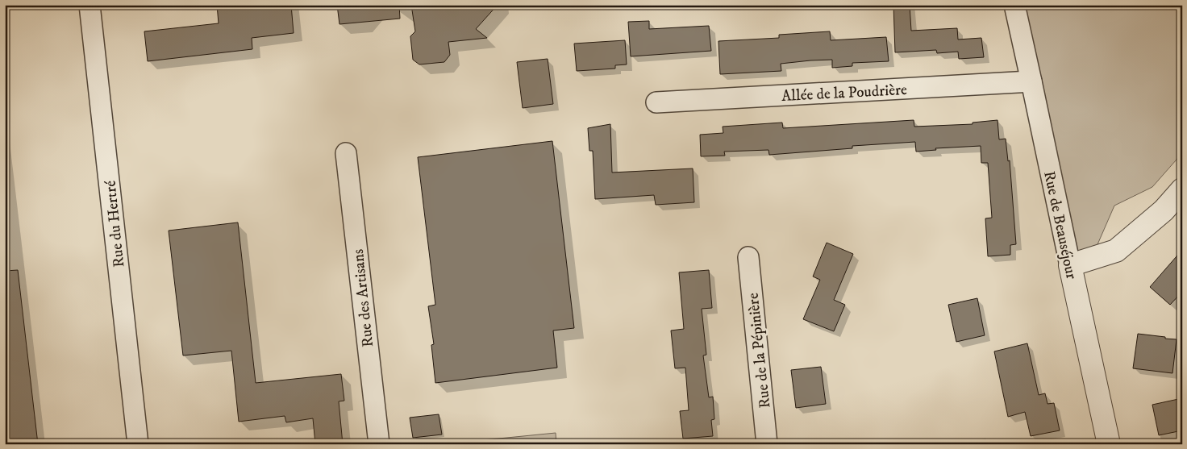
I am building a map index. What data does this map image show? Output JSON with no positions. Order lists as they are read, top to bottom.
{
  "streets": {
    "street": [
      "Allée de la Poudrière",
      "Rue du Hertré",
      "Rue de Beauséjour",
      "Rue des Artisans",
      "Rue de la Pépinière"
    ]
  },
  "crossings": [
    ["Allée de la Poudrière", "Rue de Beauséjour"]
  ]
}
